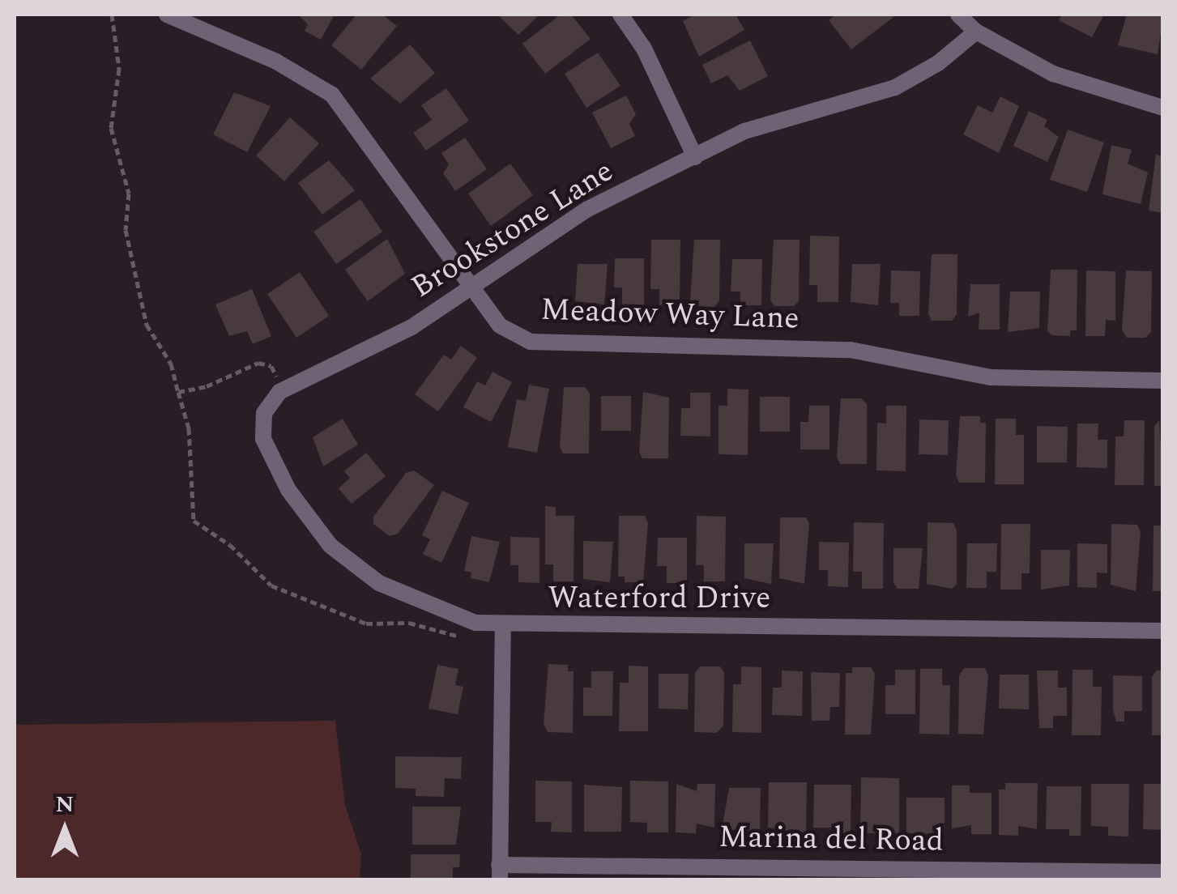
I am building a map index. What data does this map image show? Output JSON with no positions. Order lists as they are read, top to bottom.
{
  "streets": {
    "street": [
      "Brookstone Lane",
      "Meadow Way Lane",
      "Waterford Drive",
      "Marina del Road"
    ]
  },
  "crossings": [
    ["Brookstone Lane", "Meadow Way Lane"],
    ["Brookstone Lane", "Waterford Drive"]
  ],
  "north": "top"
}
